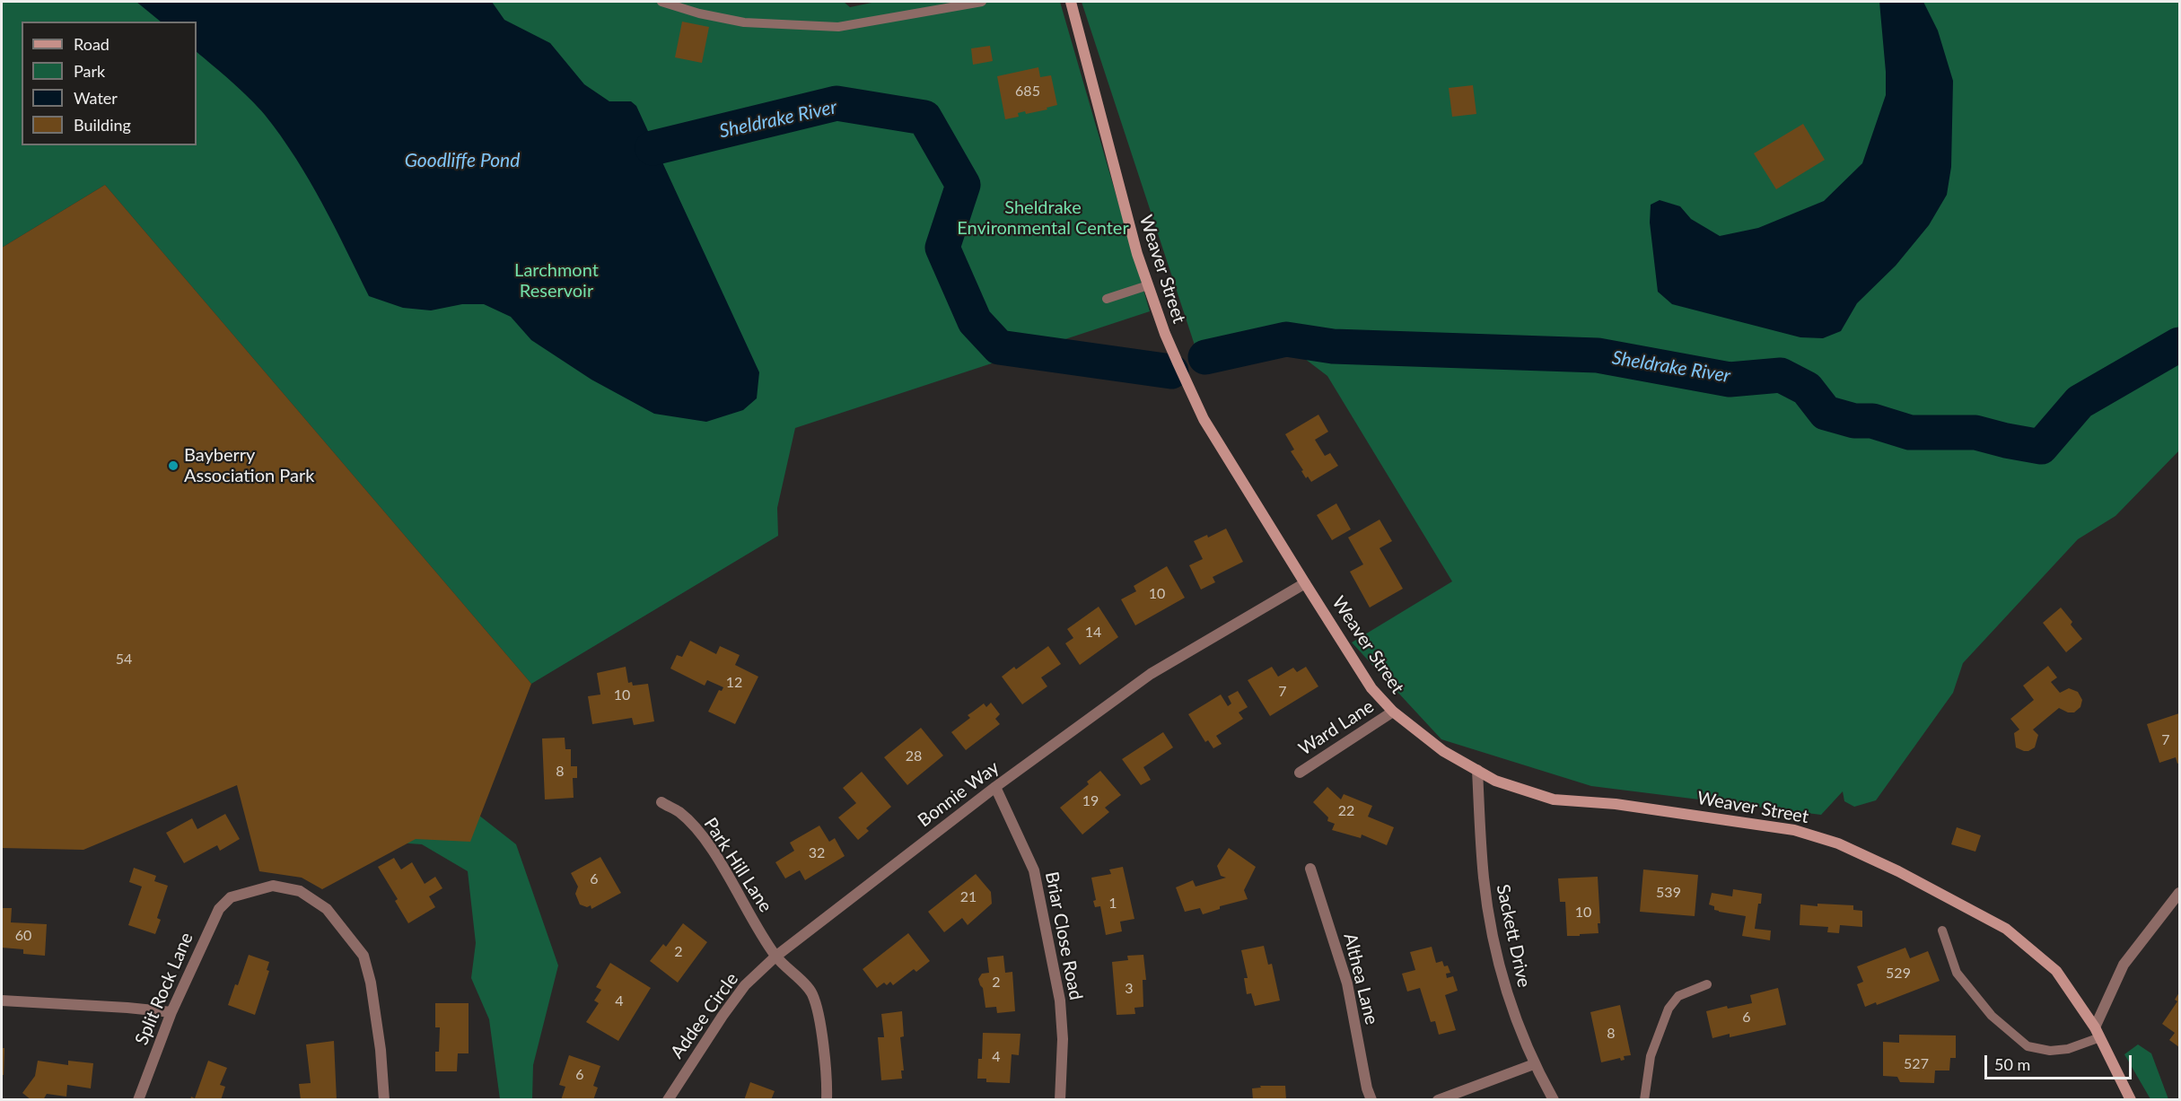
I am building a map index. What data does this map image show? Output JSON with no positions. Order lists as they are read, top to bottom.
{
  "streets": {
    "main road": ["Weaver Street"],
    "street": [
      "Ward Lane",
      "Bonnie Way",
      "Park Hill Lane",
      "Briar Close Road",
      "Sackett Drive",
      "Althea Lane",
      "Split Rock Lane",
      "Addee Circle"
    ]
  },
  "crossings": [
    ["Weaver Street", "Ward Lane"],
    ["Weaver Street", "Bonnie Way"],
    ["Weaver Street", "Sackett Drive"],
    ["Bonnie Way", "Park Hill Lane"],
    ["Bonnie Way", "Briar Close Road"],
    ["Bonnie Way", "Addee Circle"],
    ["Park Hill Lane", "Addee Circle"]
  ],
  "water": ["Sheldrake River", "Goodliffe Pond"],
  "parks": ["Sheldrake Environmental Center", "Larchmont Reservoir"],
  "places": ["Bayberry Association Park"],
  "house_numbers": [
    "685",
    "10",
    "14",
    "54",
    "12",
    "7",
    "10",
    "7",
    "28",
    "8",
    "19",
    "22",
    "32",
    "6",
    "539",
    "21",
    "1",
    "10",
    "60",
    "2",
    "529",
    "2",
    "3",
    "4",
    "6",
    "8",
    "4",
    "527",
    "6"
  ],
  "legend": [
    "Road",
    "Park",
    "Water",
    "Building"
  ],
  "scale_bar": "50 m"
}
